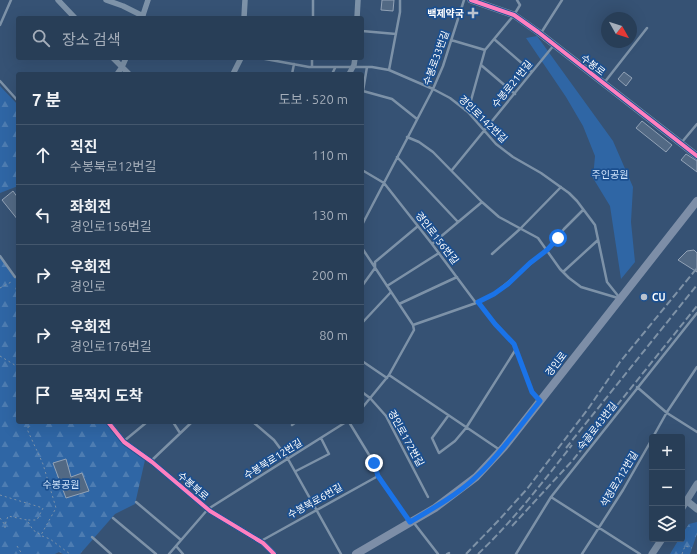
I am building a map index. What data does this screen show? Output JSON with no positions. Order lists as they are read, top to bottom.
{
  "streets": {
    "main road": ["경인로"],
    "street": ["수봉로", "수봉북로"],
    "lane": [
      "수봉로33번길",
      "수봉로21번길",
      "경인로142번길",
      "경인로156번길",
      "숙골로43번길",
      "경인로172번길",
      "수봉북로12번길",
      "석정로212번길",
      "수봉북로6번길"
    ]
  },
  "crossings": [
    ["수봉로33번길", "경인로142번길"],
    ["수봉로33번길", "경인로156번길"],
    ["수봉로", "수봉로21번길"],
    ["수봉로21번길", "경인로142번길"],
    ["경인로142번길", "경인로"],
    ["경인로156번길", "경인로"],
    ["수봉북로12번길", "수봉북로"],
    ["수봉북로", "수봉북로6번길"]
  ],
  "parks": ["주인공원", "수봉공원"],
  "places": {
    "health": ["백제약국"],
    "other": ["CU"]
  },
  "north": "bottom right",
  "page": {
    "search": "장소 검색",
    "heading": ["7 분", "도보 · 520 m"],
    "list": [
      ["직진", "수봉북로12번길", "110 m"],
      ["좌회전", "경인로156번길", "130 m"],
      ["우회전", "경인로", "200 m"],
      ["우회전", "경인로176번길", "80 m"],
      "목적지 도착"
    ],
    "map_buttons": ["+", "−"]
  }
}
